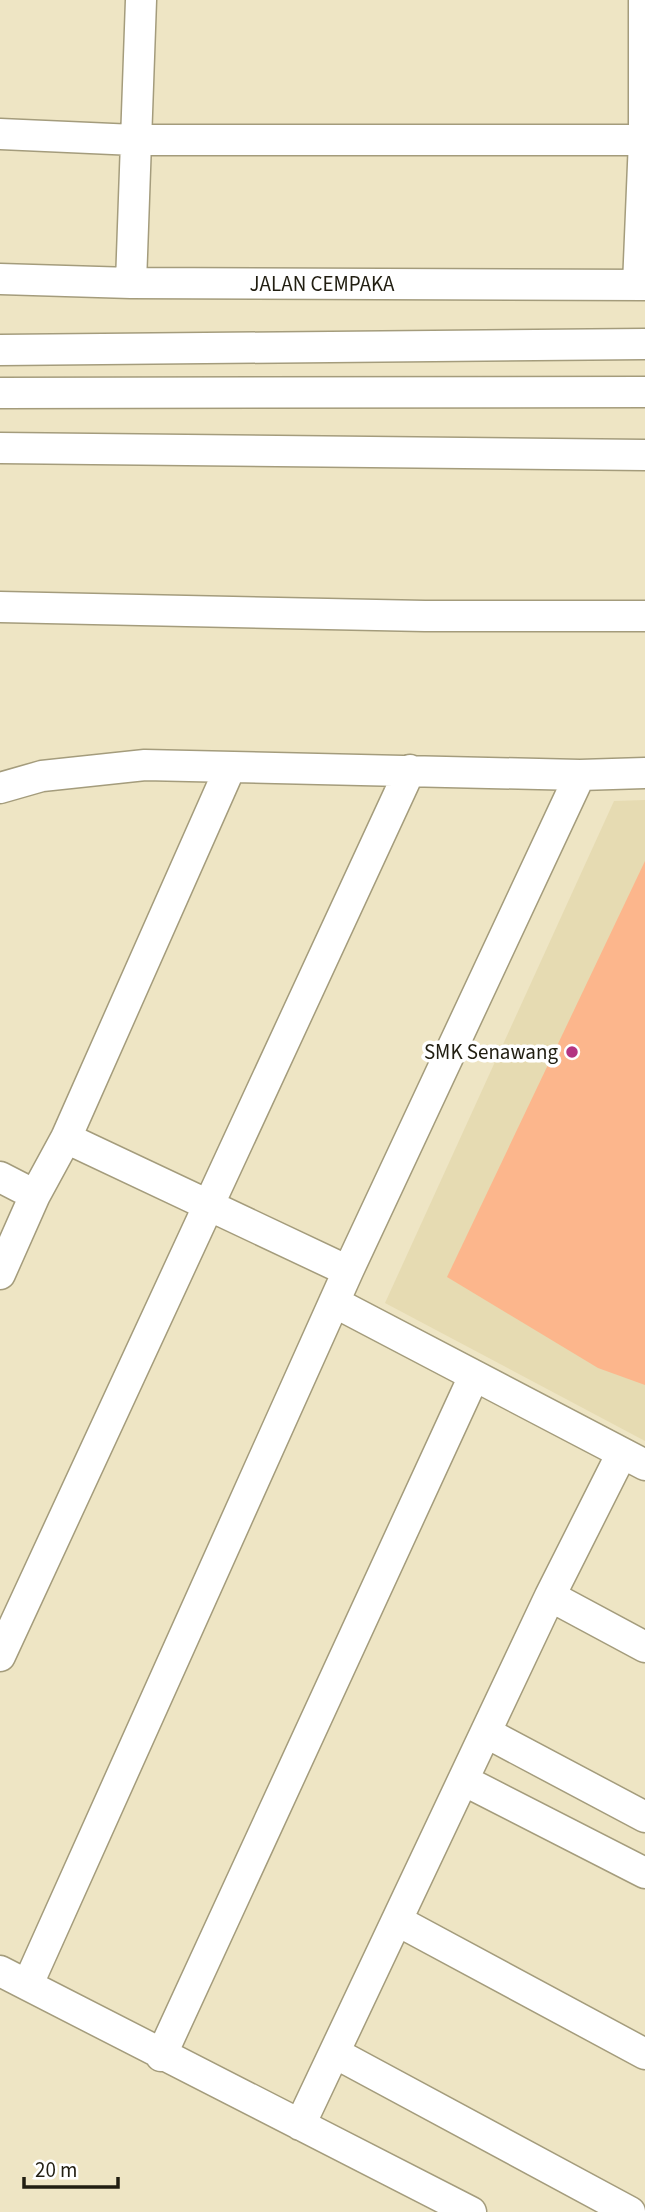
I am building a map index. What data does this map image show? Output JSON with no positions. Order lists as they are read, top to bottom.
{
  "streets": {
    "street": ["JALAN CEMPAKA"]
  },
  "places": ["SMK Senawang"],
  "scale_bar": "20 m"
}
